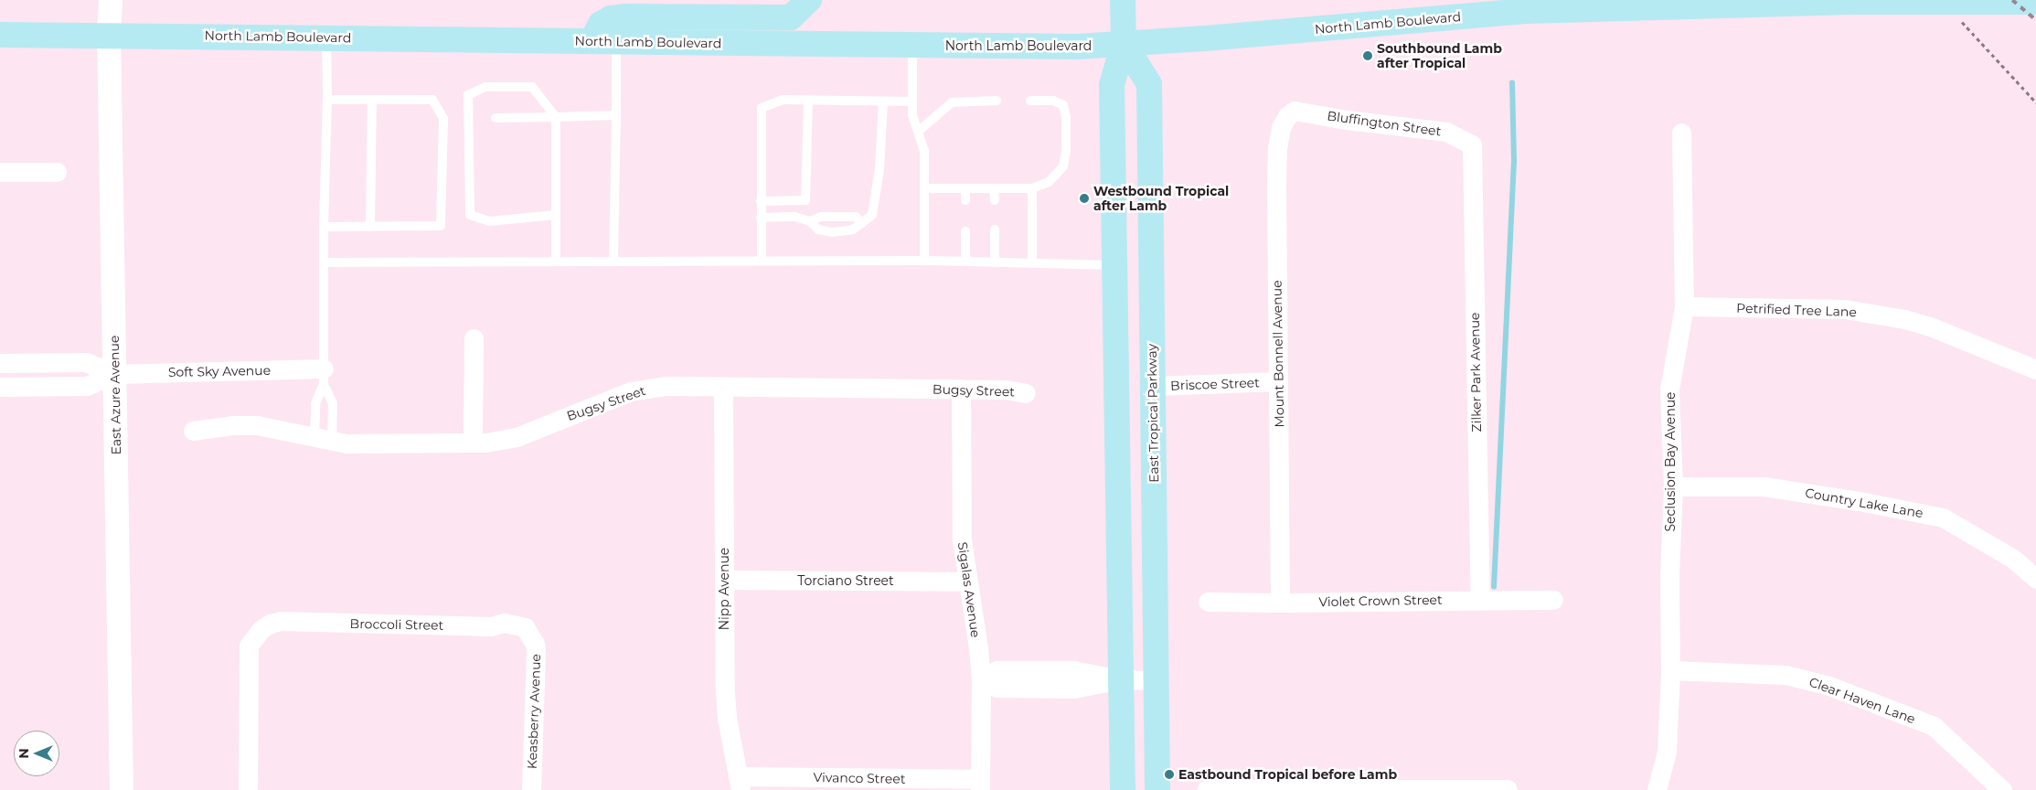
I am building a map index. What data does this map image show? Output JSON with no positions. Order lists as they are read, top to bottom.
{
  "streets": {
    "main road": ["North Lamb Boulevard", "East Tropical Parkway"],
    "street": [
      "Bluffington Street",
      "Petrified Tree Lane",
      "Mount Bonnell Avenue",
      "Soft Sky Avenue",
      "Zilker Park Avenue",
      "Briscoe Street",
      "Bugsy Street",
      "East Azure Avenue",
      "Seclusion Bay Avenue",
      "Country Lake Lane",
      "Torciano Street",
      "Nipp Avenue",
      "Sigalas Avenue",
      "Violet Crown Street",
      "Broccoli Street",
      "Clear Haven Lane",
      "Keasberry Avenue",
      "Vivanco Street"
    ]
  },
  "crossings": [
    ["North Lamb Boulevard", "East Azure Avenue"],
    ["North Lamb Boulevard", "East Tropical Parkway"],
    ["Bluffington Street", "Mount Bonnell Avenue"],
    ["Bluffington Street", "Zilker Park Avenue"],
    ["Petrified Tree Lane", "Seclusion Bay Avenue"],
    ["Mount Bonnell Avenue", "Briscoe Street"],
    ["Mount Bonnell Avenue", "Violet Crown Street"],
    ["Soft Sky Avenue", "East Azure Avenue"],
    ["Zilker Park Avenue", "Violet Crown Street"],
    ["Briscoe Street", "East Tropical Parkway"],
    ["Bugsy Street", "Nipp Avenue"],
    ["Bugsy Street", "Sigalas Avenue"],
    ["Seclusion Bay Avenue", "Country Lake Lane"],
    ["Seclusion Bay Avenue", "Clear Haven Lane"],
    ["Torciano Street", "Nipp Avenue"],
    ["Torciano Street", "Sigalas Avenue"],
    ["Nipp Avenue", "Vivanco Street"],
    ["Sigalas Avenue", "Vivanco Street"],
    ["Broccoli Street", "Keasberry Avenue"]
  ],
  "places": ["Southbound Lamb after Tropical", "Westbound Tropical after Lamb", "Eastbound Tropical before Lamb"],
  "north": "left"
}
